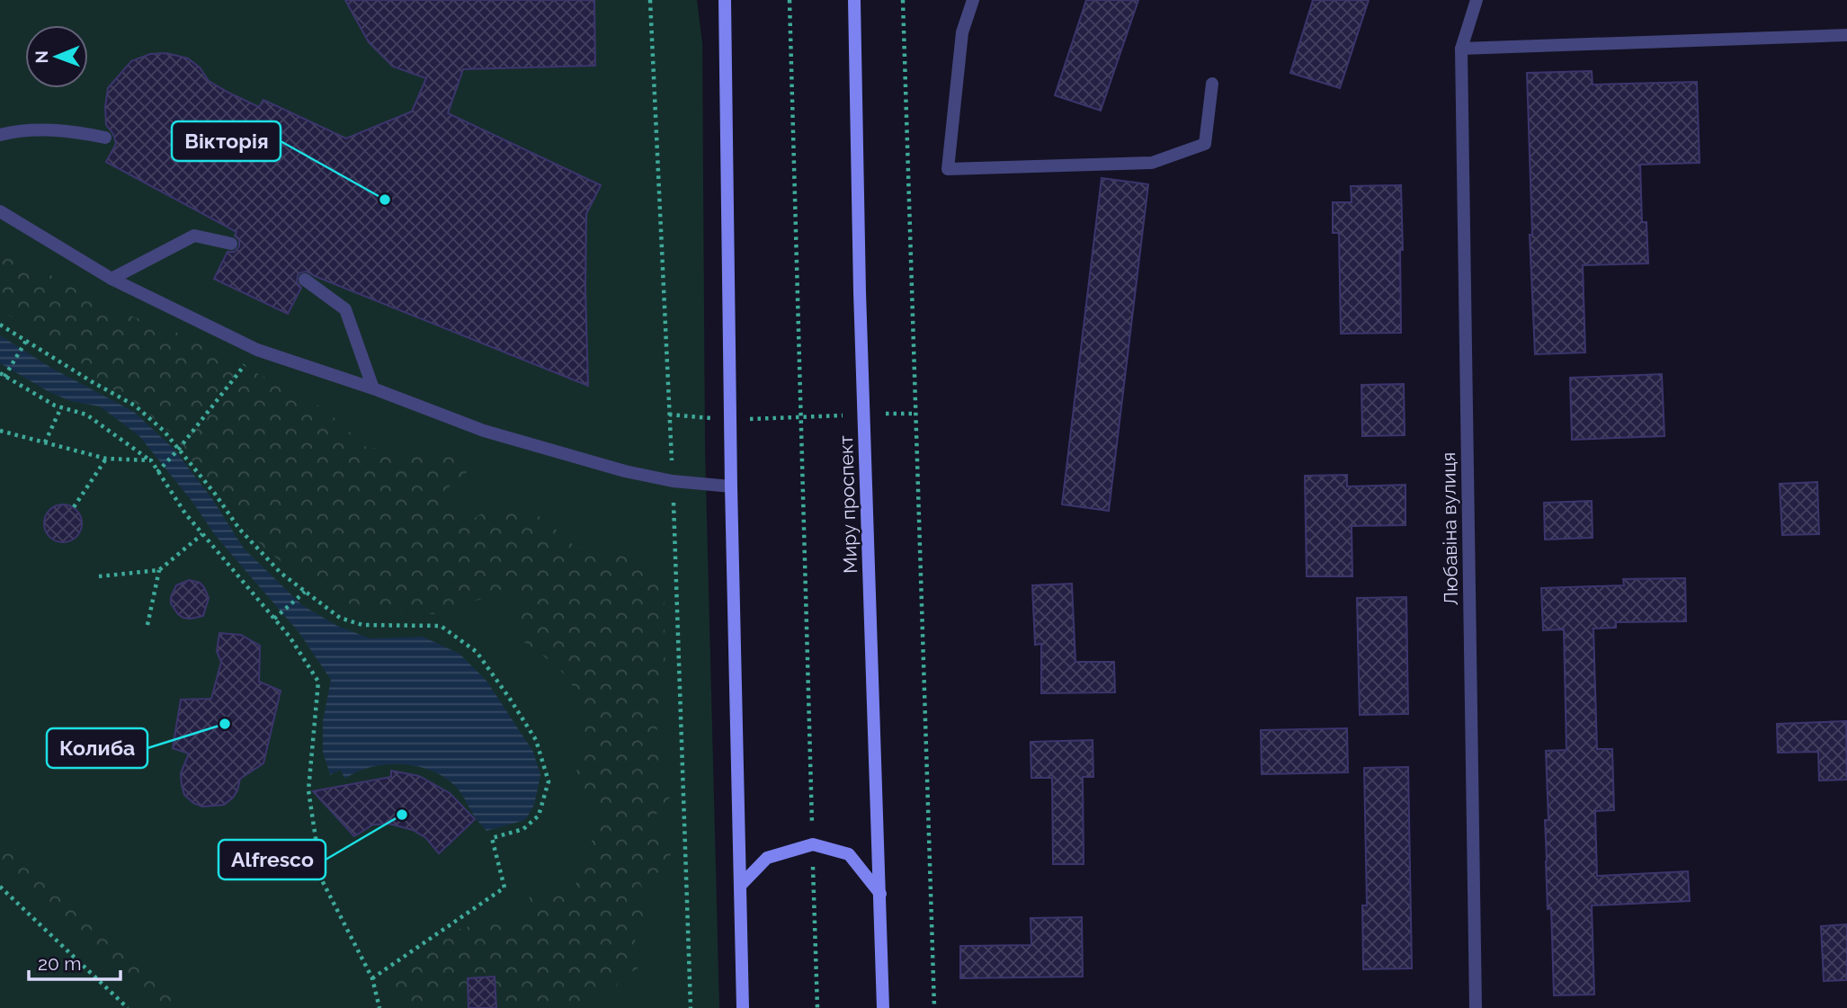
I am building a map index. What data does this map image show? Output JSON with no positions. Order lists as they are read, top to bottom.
{
  "streets": {
    "main road": ["Миру проспект"],
    "street": ["Любавіна вулиця"]
  },
  "places": ["Вікторія", "Колиба", "Alfresco"],
  "scale_bar": "20 m",
  "north": "left"
}
